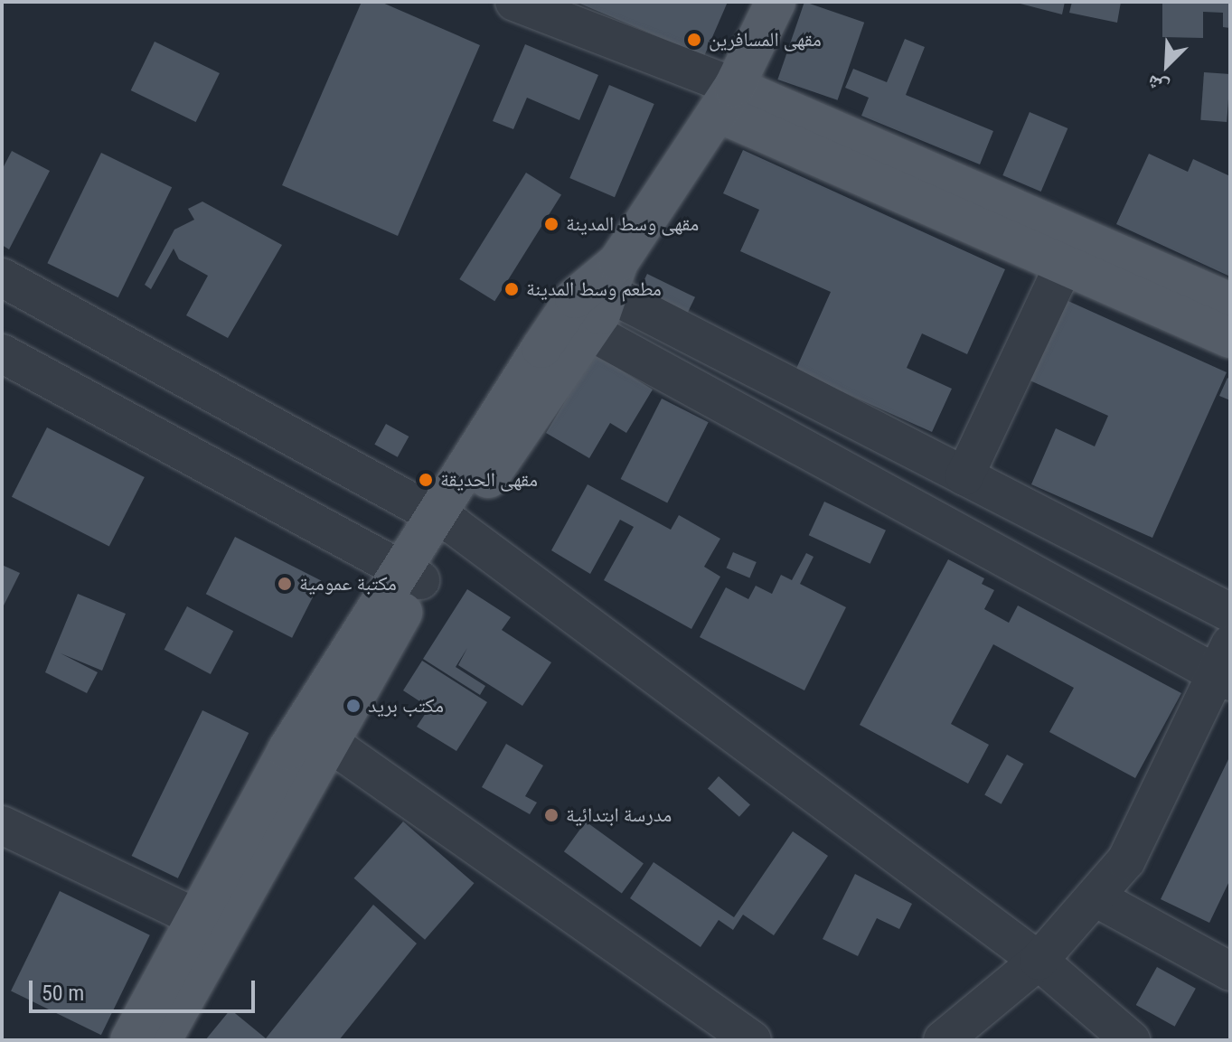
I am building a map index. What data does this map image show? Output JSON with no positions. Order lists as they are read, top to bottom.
{
  "places": [
    "مقهى المسافرين",
    "مقهى وسط المدينة",
    "مطعم وسط المدينة",
    "مقهى الحديقة",
    "مكتبة عمومية",
    "مكتب بريد",
    "مدرسة ابتدائية"
  ],
  "scale_bar": "50 m",
  "north": "bottom left"
}
